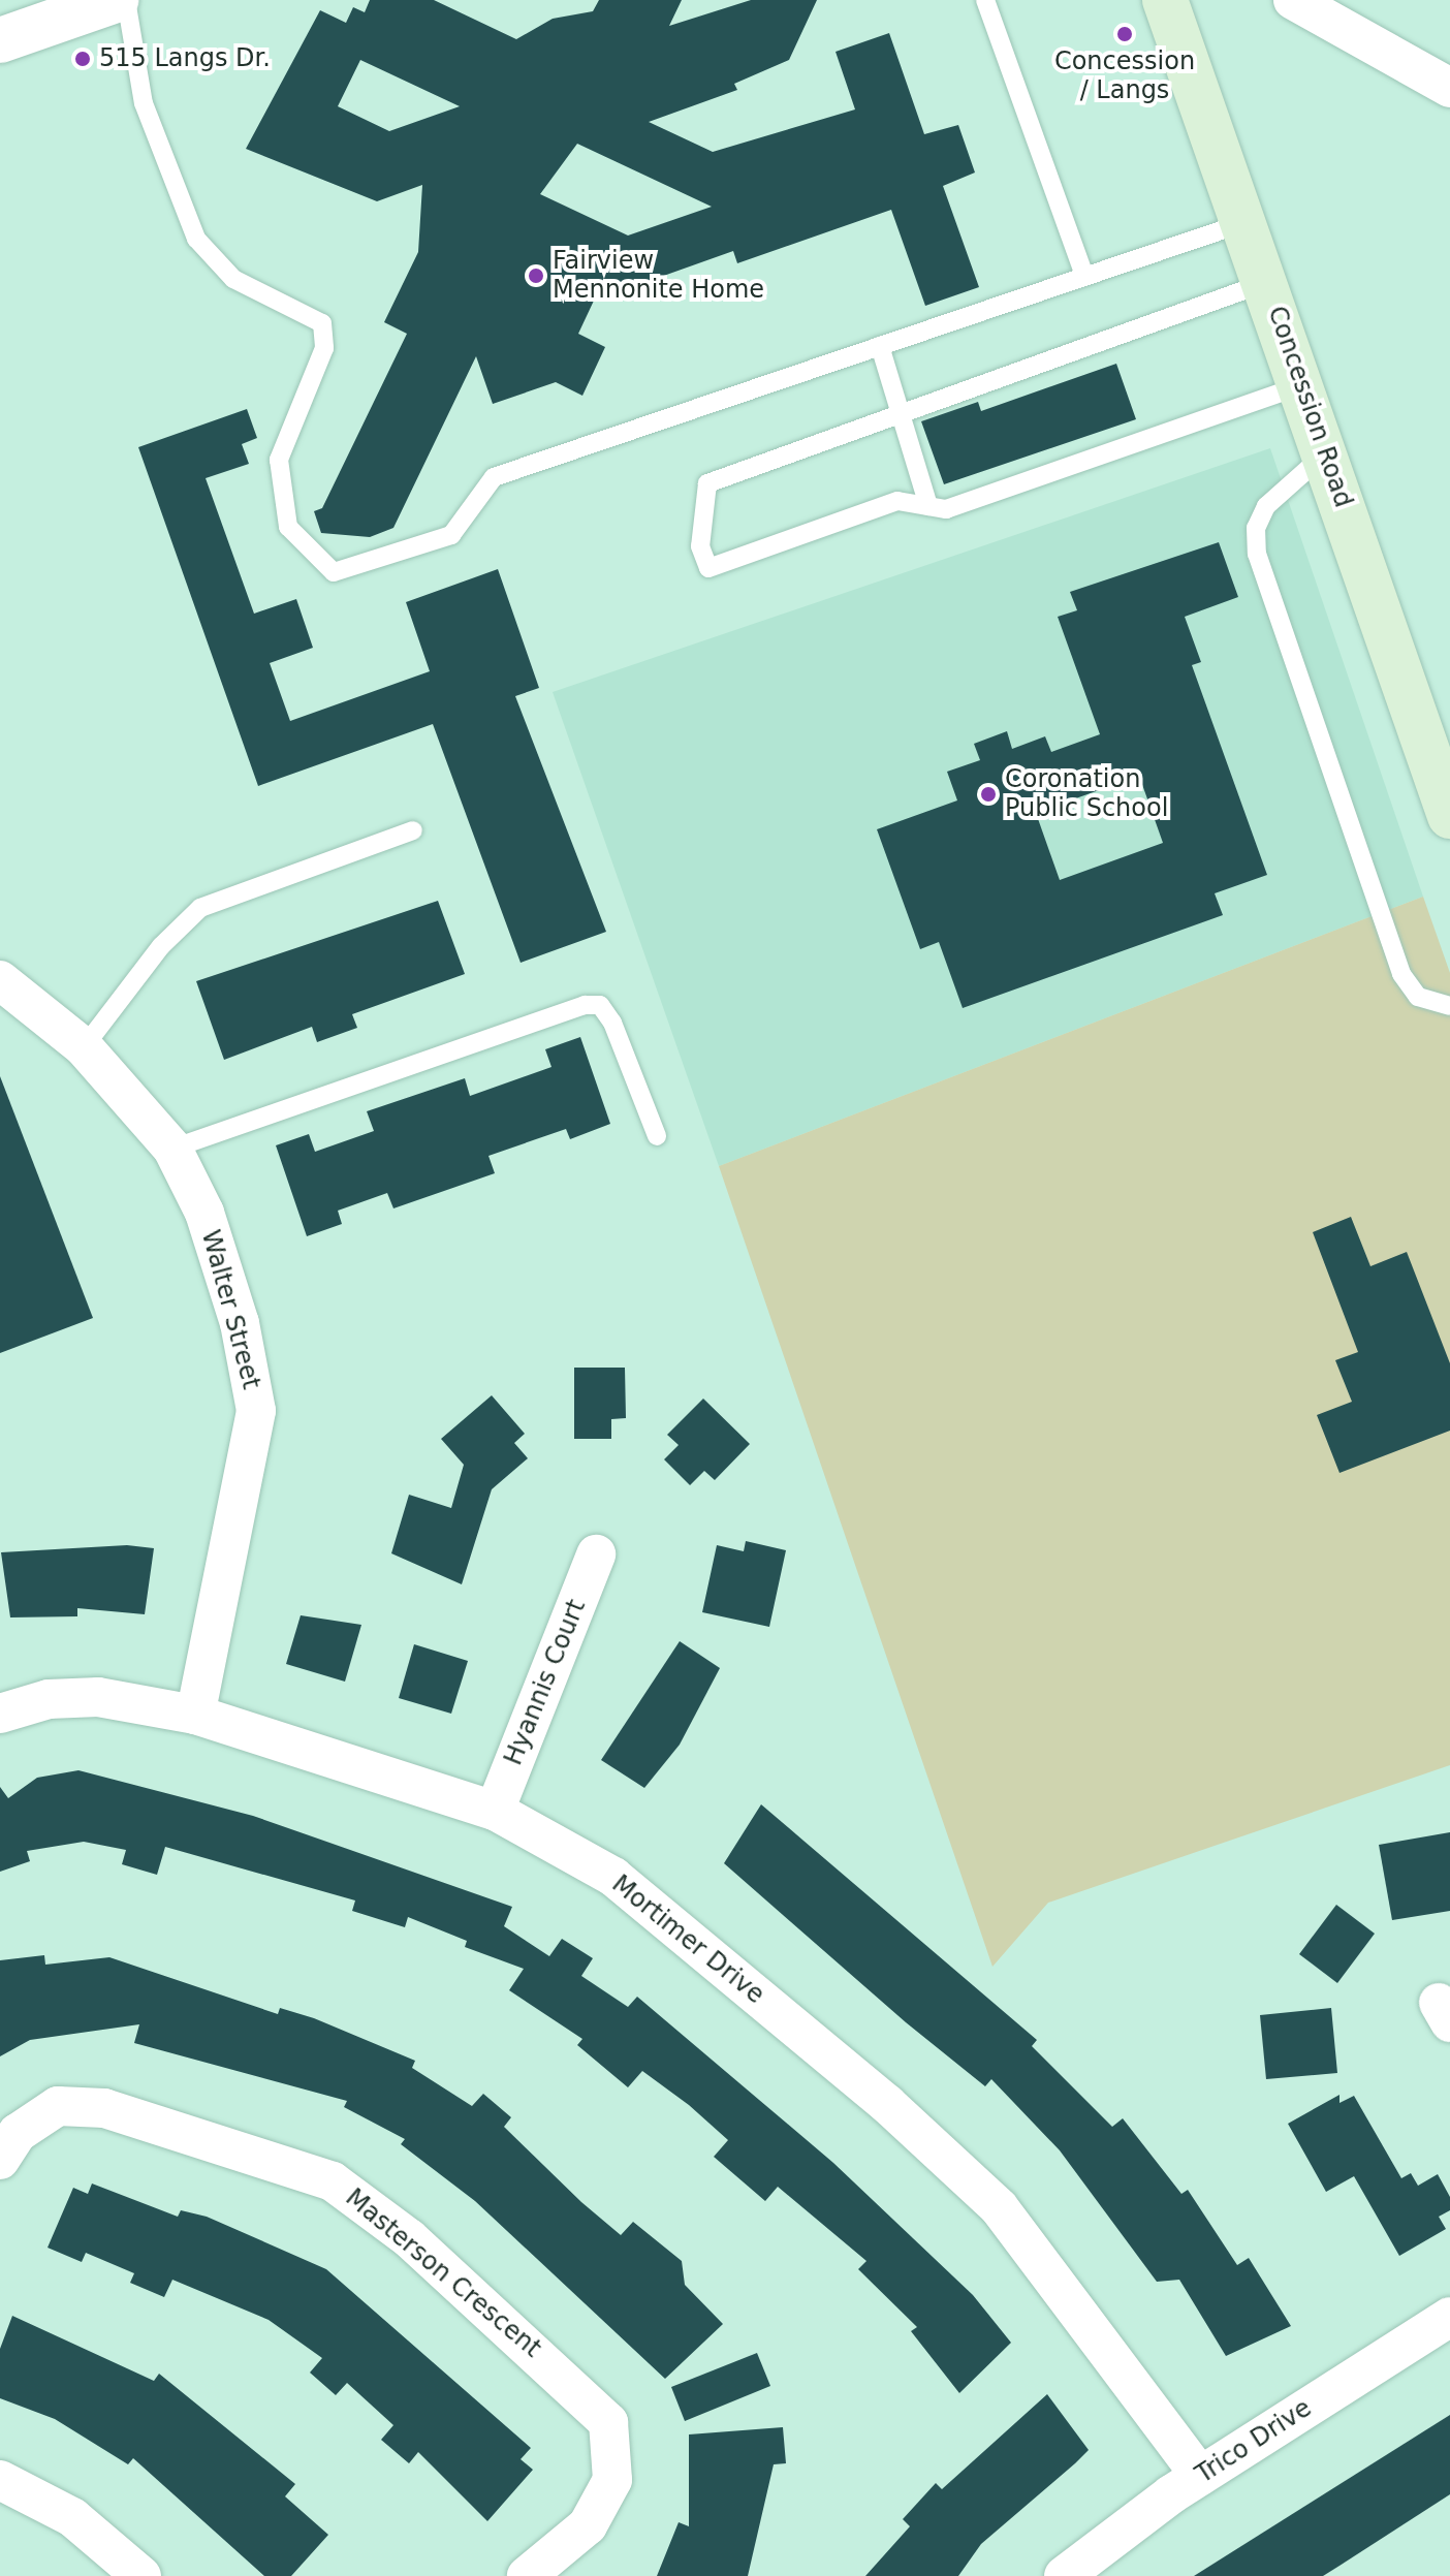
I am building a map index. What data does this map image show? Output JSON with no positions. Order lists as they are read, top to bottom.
{
  "streets": {
    "main road": ["Concession Road"],
    "street": [
      "Walter Street",
      "Hyannis Court",
      "Mortimer Drive",
      "Masterson Crescent",
      "Trico Drive"
    ]
  },
  "crossings": [
    ["Walter Street", "Mortimer Drive"],
    ["Hyannis Court", "Mortimer Drive"],
    ["Mortimer Drive", "Trico Drive"]
  ],
  "places": [
    "Concession / Langs",
    "515 Langs Dr.",
    "Fairview Mennonite Home",
    "Coronation Public School"
  ]
}
